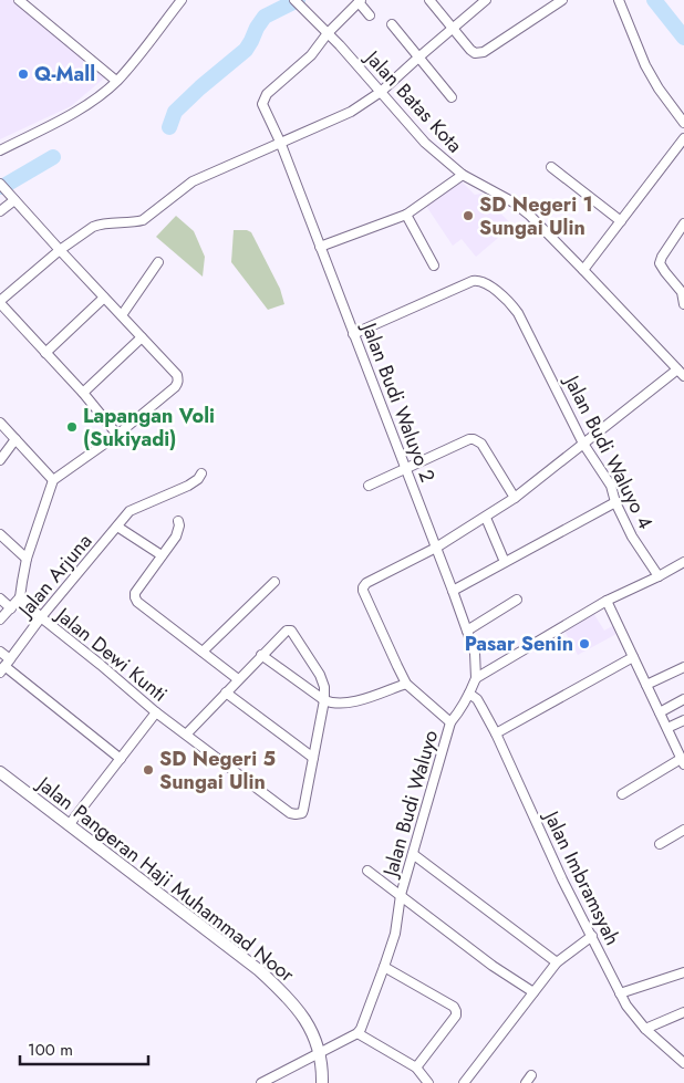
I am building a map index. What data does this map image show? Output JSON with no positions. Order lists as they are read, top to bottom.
{
  "streets": {
    "main road": ["Jalan Pangeran Haji Muhammad Noor"],
    "street": [
      "Jalan Batas Kota",
      "Jalan Budi Waluyo 2",
      "Jalan Budi Waluyo 4",
      "Jalan Arjuna",
      "Jalan Dewi Kunti",
      "Jalan Budi Waluyo",
      "Jalan Imbramsyah"
    ]
  },
  "crossings": [
    ["Jalan Batas Kota", "Jalan Budi Waluyo 2"],
    ["Jalan Budi Waluyo 2", "Jalan Budi Waluyo 4"],
    ["Jalan Budi Waluyo 2", "Jalan Budi Waluyo"],
    ["Jalan Arjuna", "Jalan Dewi Kunti"],
    ["Jalan Budi Waluyo", "Jalan Imbramsyah"]
  ],
  "places": [
    "Q-Mall",
    "SD Negeri 1 Sungai Ulin",
    "Lapangan Voli (Sukiyadi)",
    "Pasar Senin",
    "SD Negeri 5 Sungai Ulin"
  ],
  "scale_bar": "100 m"
}
